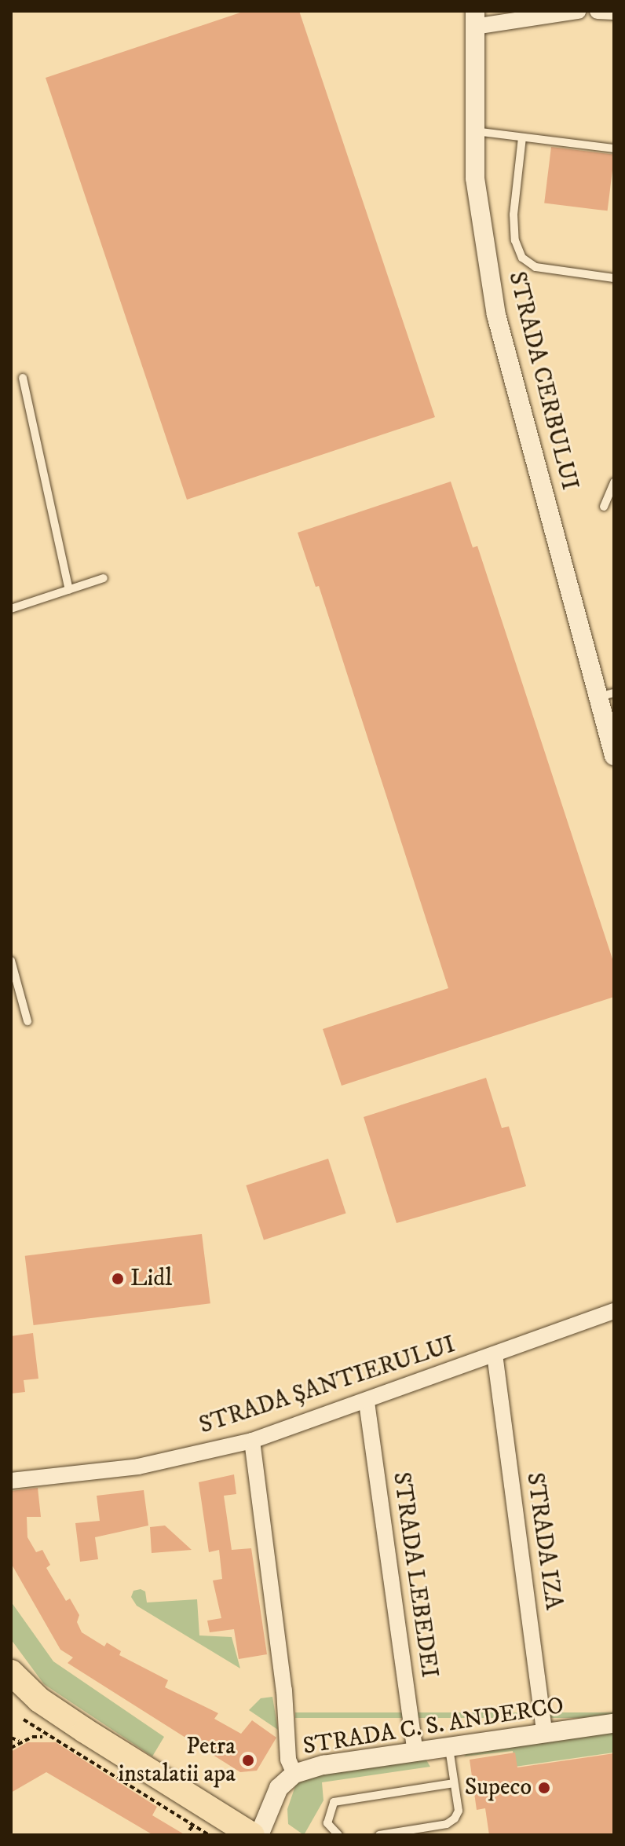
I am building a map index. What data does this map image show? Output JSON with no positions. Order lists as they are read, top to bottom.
{
  "streets": {
    "street": [
      "STRADA CERBULUI",
      "STRADA ȘANTIERULUI",
      "STRADA IZA",
      "STRADA LEBEDEI",
      "STRADA C. S. ANDERCO"
    ]
  },
  "crossings": [
    ["STRADA ȘANTIERULUI", "STRADA IZA"],
    ["STRADA ȘANTIERULUI", "STRADA LEBEDEI"],
    ["STRADA IZA", "STRADA C. S. ANDERCO"],
    ["STRADA LEBEDEI", "STRADA C. S. ANDERCO"]
  ],
  "places": ["Lidl", "Petra instalatii apa", "Supeco"]
}
